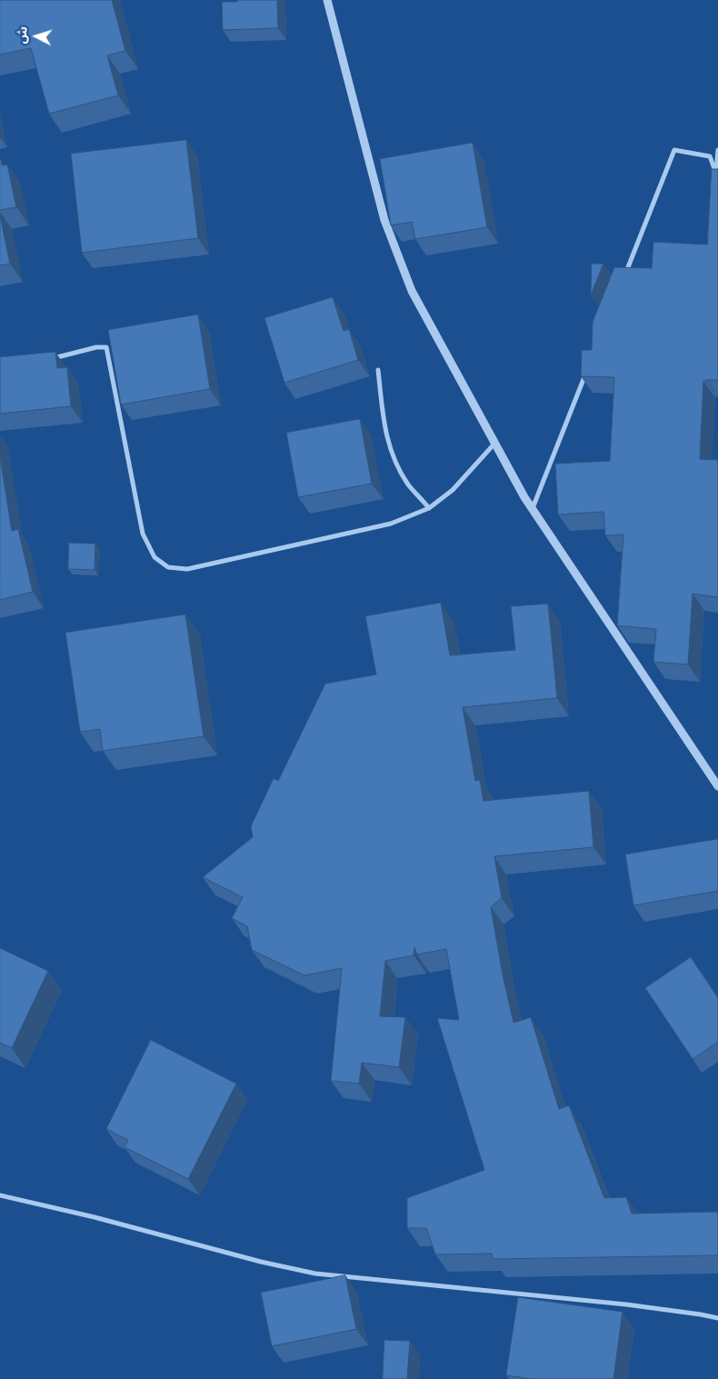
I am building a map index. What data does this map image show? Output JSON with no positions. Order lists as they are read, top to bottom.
{
  "north": "left"
}
